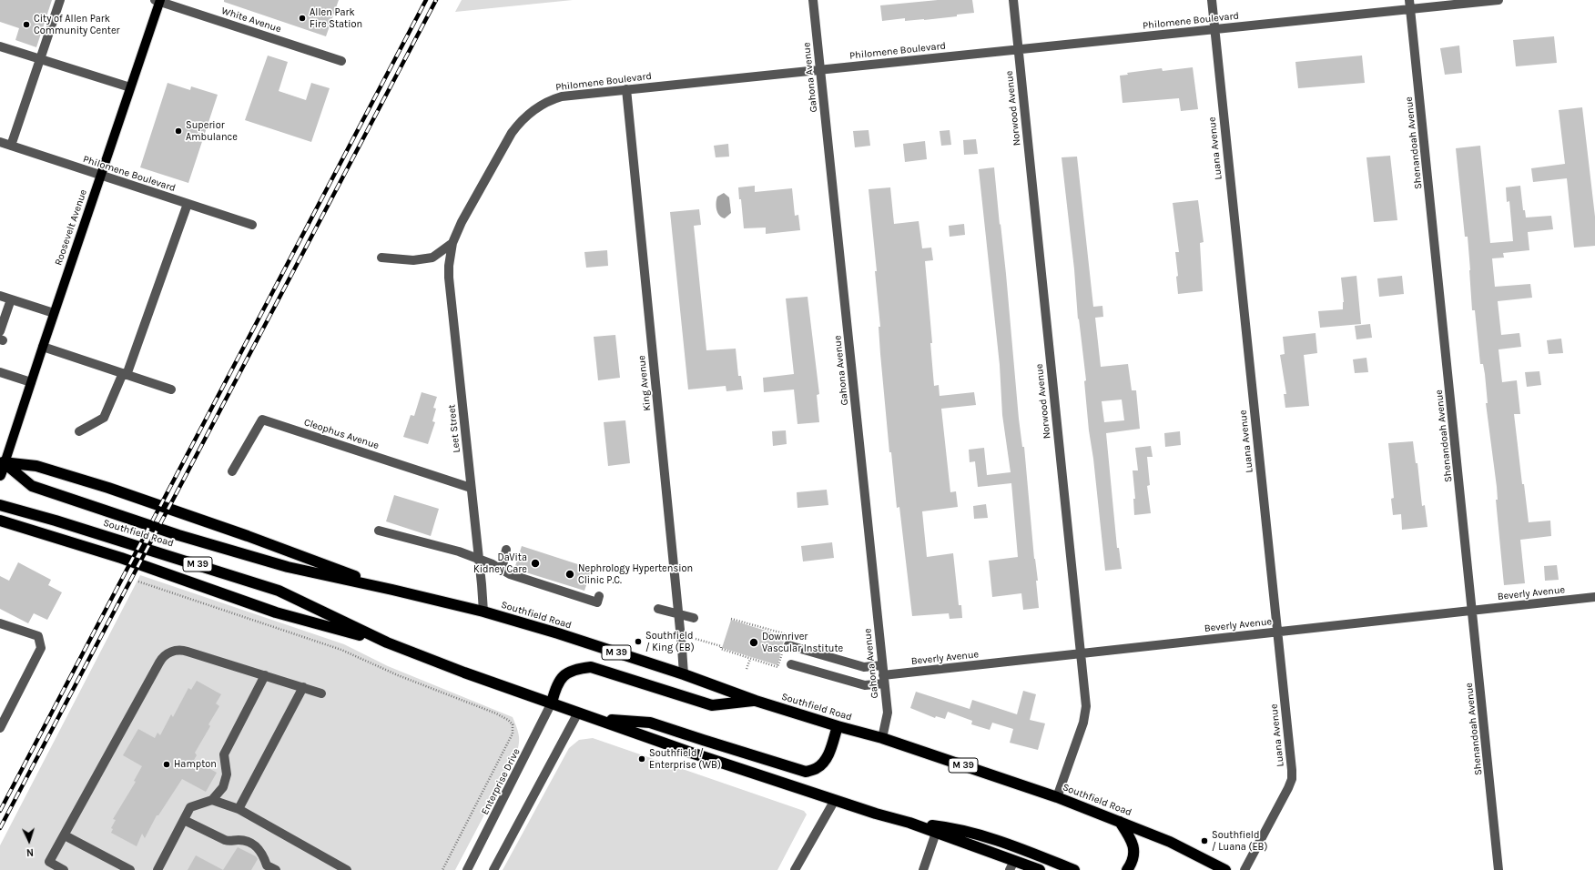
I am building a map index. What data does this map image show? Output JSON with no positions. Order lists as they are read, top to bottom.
{
  "streets": {
    "highway": ["Southfield Road", "M 39"],
    "main road": ["Roosevelt Avenue"],
    "street": [
      "White Avenue",
      "Philomene Boulevard",
      "Gahona Avenue",
      "Norwood Avenue",
      "Shenandoah Avenue",
      "Luana Avenue",
      "King Avenue",
      "Leet Street",
      "Cleophus Avenue",
      "Beverly Avenue",
      "Enterprise Drive"
    ]
  },
  "crossings": [
    ["White Avenue", "Roosevelt Avenue"],
    ["Philomene Boulevard", "Gahona Avenue"],
    ["Philomene Boulevard", "Norwood Avenue"],
    ["Philomene Boulevard", "Shenandoah Avenue"],
    ["Philomene Boulevard", "Luana Avenue"],
    ["Philomene Boulevard", "Roosevelt Avenue"],
    ["Philomene Boulevard", "King Avenue"],
    ["Philomene Boulevard", "Leet Street"],
    ["Gahona Avenue", "Southfield Road"],
    ["Gahona Avenue", "Beverly Avenue"],
    ["Norwood Avenue", "Southfield Road"],
    ["Norwood Avenue", "Beverly Avenue"],
    ["Shenandoah Avenue", "Beverly Avenue"],
    ["Luana Avenue", "Beverly Avenue"],
    ["Roosevelt Avenue", "Southfield Road"],
    ["King Avenue", "Southfield Road"],
    ["Leet Street", "Cleophus Avenue"],
    ["Leet Street", "Southfield Road"],
    ["Southfield Road", "Enterprise Drive"]
  ],
  "places": [
    "Allen Park Fire Station",
    "City of Allen Park Community Center",
    "Superior Ambulance",
    "DaVita Kidney Care",
    "Nephrology Hypertension Clinic P.C.",
    "Southfield / King (EB)",
    "Downriver Vascular Institute",
    "Southfield / Enterprise (WB)",
    "Hampton",
    "Southfield / Luana (EB)"
  ],
  "north": "bottom"
}
